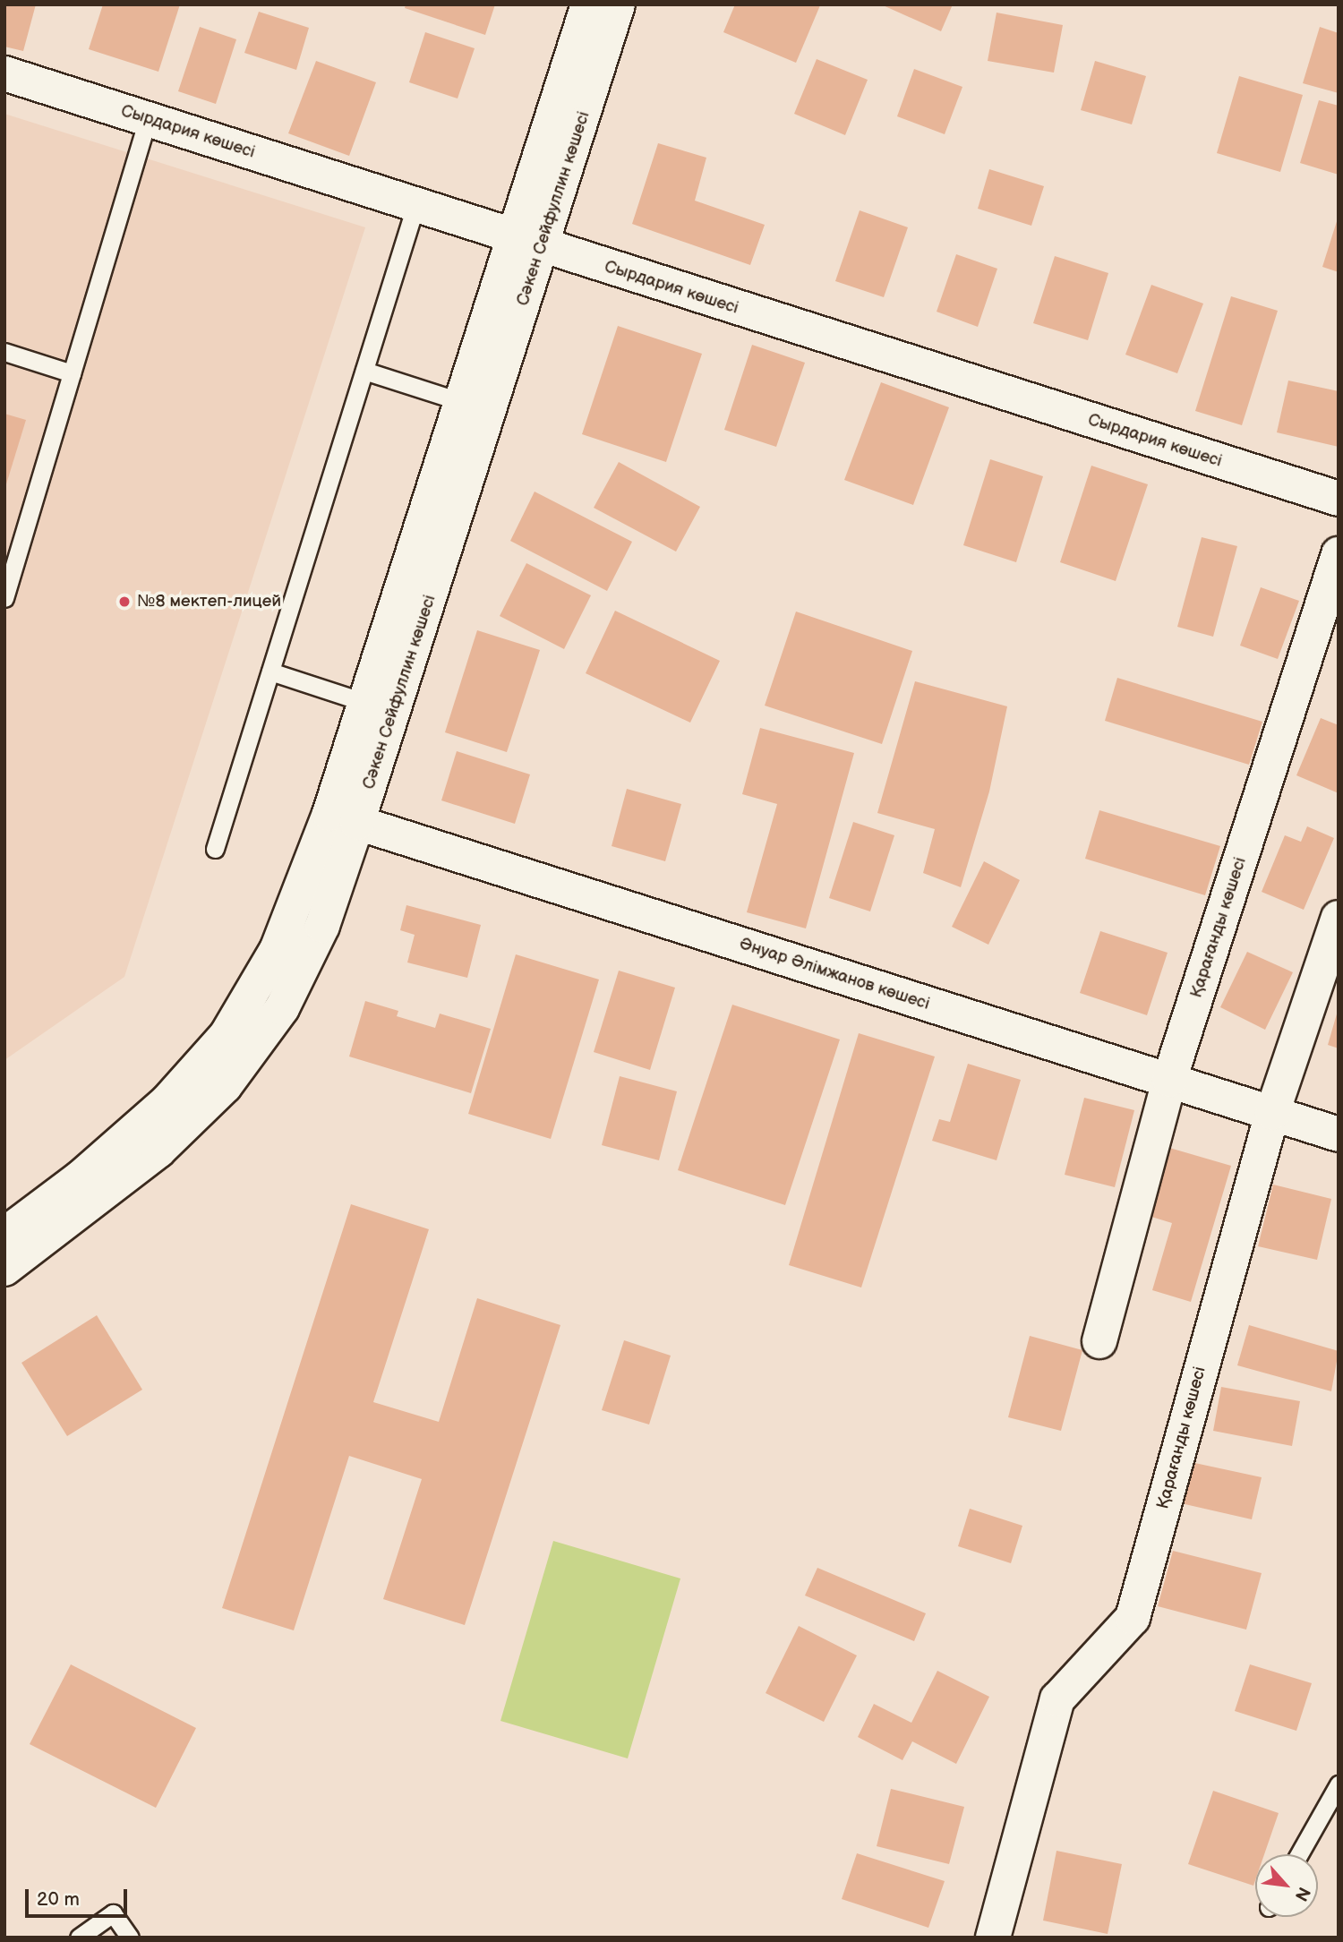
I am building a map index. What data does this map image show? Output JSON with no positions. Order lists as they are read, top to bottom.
{
  "streets": {
    "street": [
      "Сырдария көшесі",
      "Сәкен Сейфуллин көшесі",
      "Қарағанды көшесі",
      "Әнуар Әлімжанов көшесі"
    ]
  },
  "crossings": [
    ["Сырдария көшесі", "Сәкен Сейфуллин көшесі"],
    ["Сәкен Сейфуллин көшесі", "Әнуар Әлімжанов көшесі"],
    ["Қарағанды көшесі", "Әнуар Әлімжанов көшесі"]
  ],
  "places": ["№8 мектеп-лицей"],
  "scale_bar": "20 m",
  "north": "bottom right"
}
